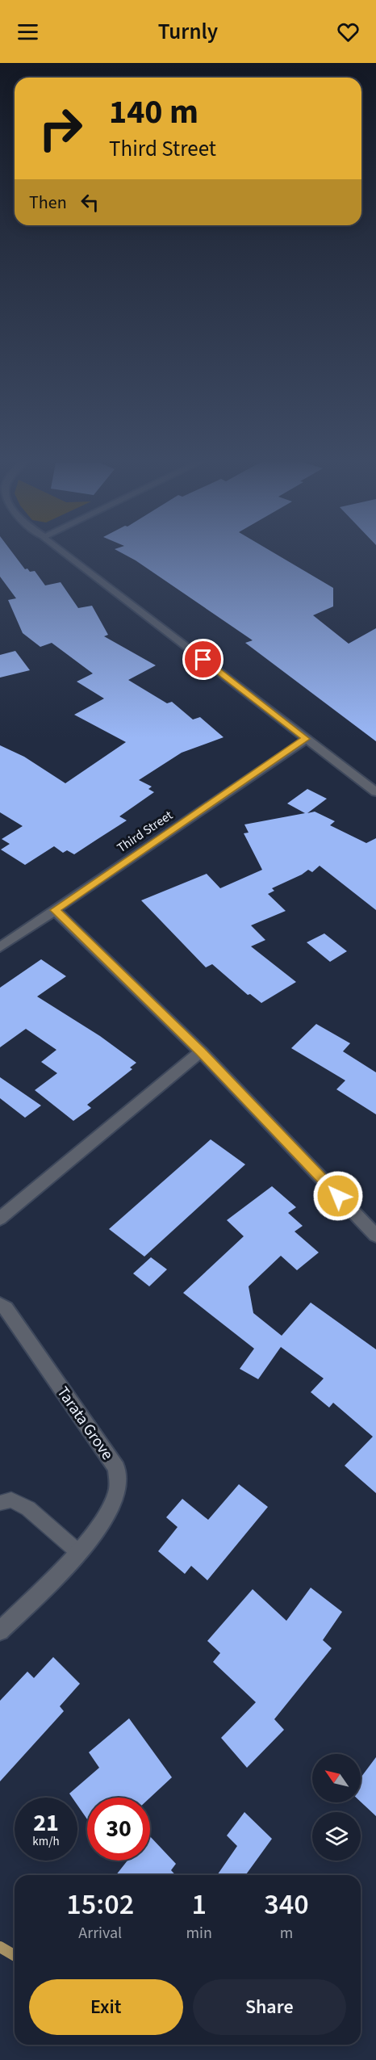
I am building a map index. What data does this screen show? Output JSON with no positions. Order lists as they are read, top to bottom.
{
  "streets": {
    "street": ["Third Street", "Tarata Grove"]
  },
  "north": "top left",
  "page": {
    "header": "Turnly",
    "turn": ["140 m", "Third Street"],
    "then": "Then",
    "speed": "21 km/h",
    "limit": "30",
    "eta": [
      "15:02",
      "Arrival",
      "1",
      "min",
      "340",
      "m"
    ],
    "buttons": ["Exit", "Share"]
  }
}
